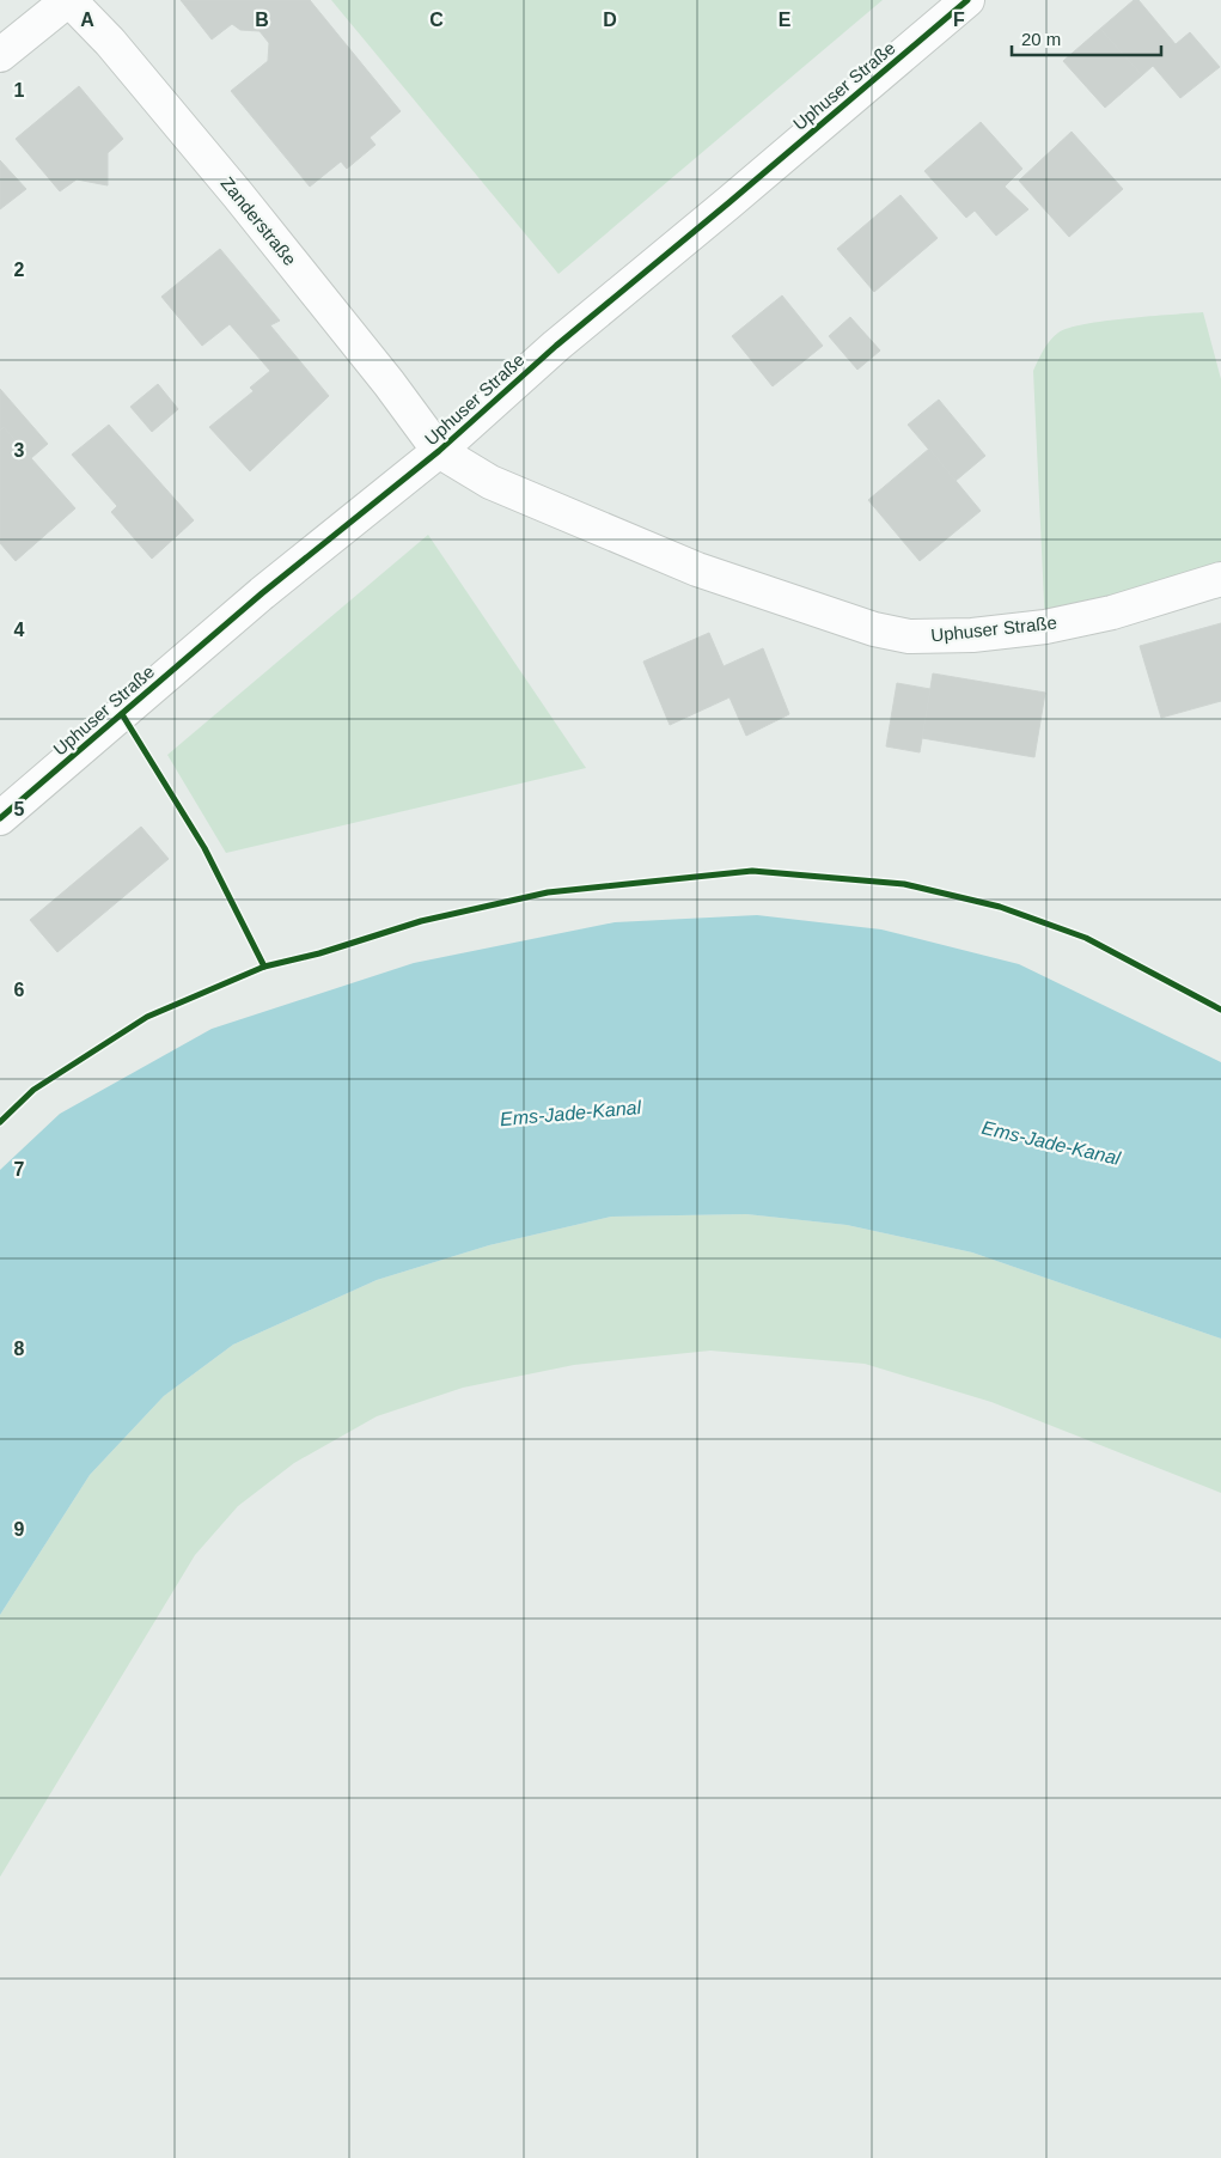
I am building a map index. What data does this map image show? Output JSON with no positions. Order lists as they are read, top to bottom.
{
  "streets": {
    "street": ["Uphuser Straße", "Zanderstraße"]
  },
  "crossings": [
    ["Uphuser Straße", "Zanderstraße"]
  ],
  "water": ["Ems-Jade-Kanal"],
  "scale_bar": "20 m",
  "grid": {
    "columns": [
      "A",
      "B",
      "C",
      "D",
      "E",
      "F"
    ],
    "rows": [
      "1",
      "2",
      "3",
      "4",
      "5",
      "6",
      "7",
      "8",
      "9"
    ]
  }
}
